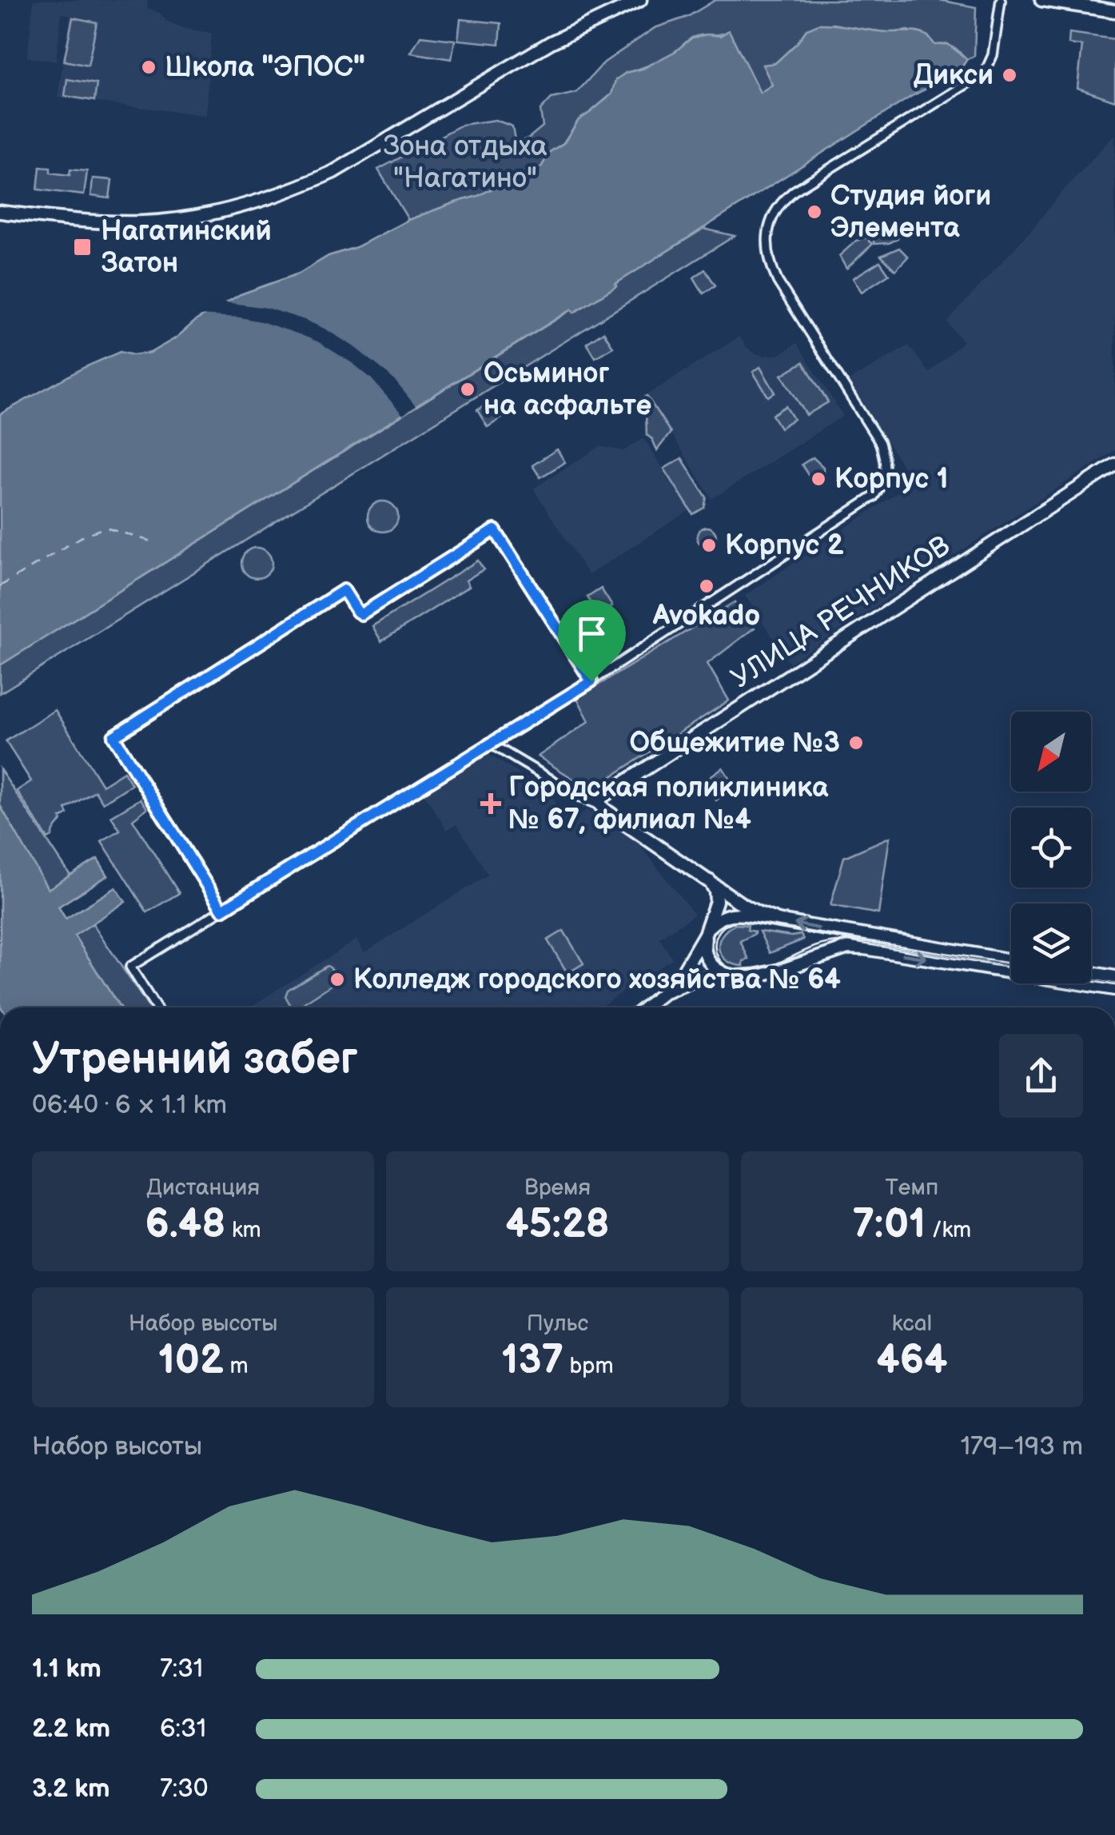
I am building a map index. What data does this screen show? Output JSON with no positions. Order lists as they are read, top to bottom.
{
  "streets": {
    "street": ["УЛИЦА РЕЧНИКОВ"]
  },
  "parks": ["Зона отдыха \"Нагатино\""],
  "places": {
    "other": [
      "Школа \"ЭПОС\"",
      "Дикси",
      "Студия йоги Элемента",
      "Осьминог на асфальте",
      "Корпус 1",
      "Корпус 2",
      "Avokado",
      "Общежитие №3",
      "Колледж городского хозяйства № 64"
    ],
    "transit": ["Нагатинский Затон"],
    "health": ["Городская поликлиника № 67, филиал №4"]
  },
  "north": "bottom left",
  "page": {
    "heading": ["Утренний забег", "06:40 · 6 × 1.1 km"],
    "stats": [
      ["Дистанция", "6.48 km"],
      ["Время", "45:28"],
      ["Темп", "7:01 /km"],
      ["Набор высоты", "102 m"],
      ["Пульс", "137 bpm"],
      ["kcal", "464"]
    ],
    "chart": ["Набор высоты", "179–193 m"],
    "list": [
      {
        "name": "1.1 km",
        "note": "7:31"
      },
      {
        "name": "2.2 km",
        "note": "6:31"
      },
      {
        "name": "3.2 km",
        "note": "7:30"
      }
    ]
  }
}
